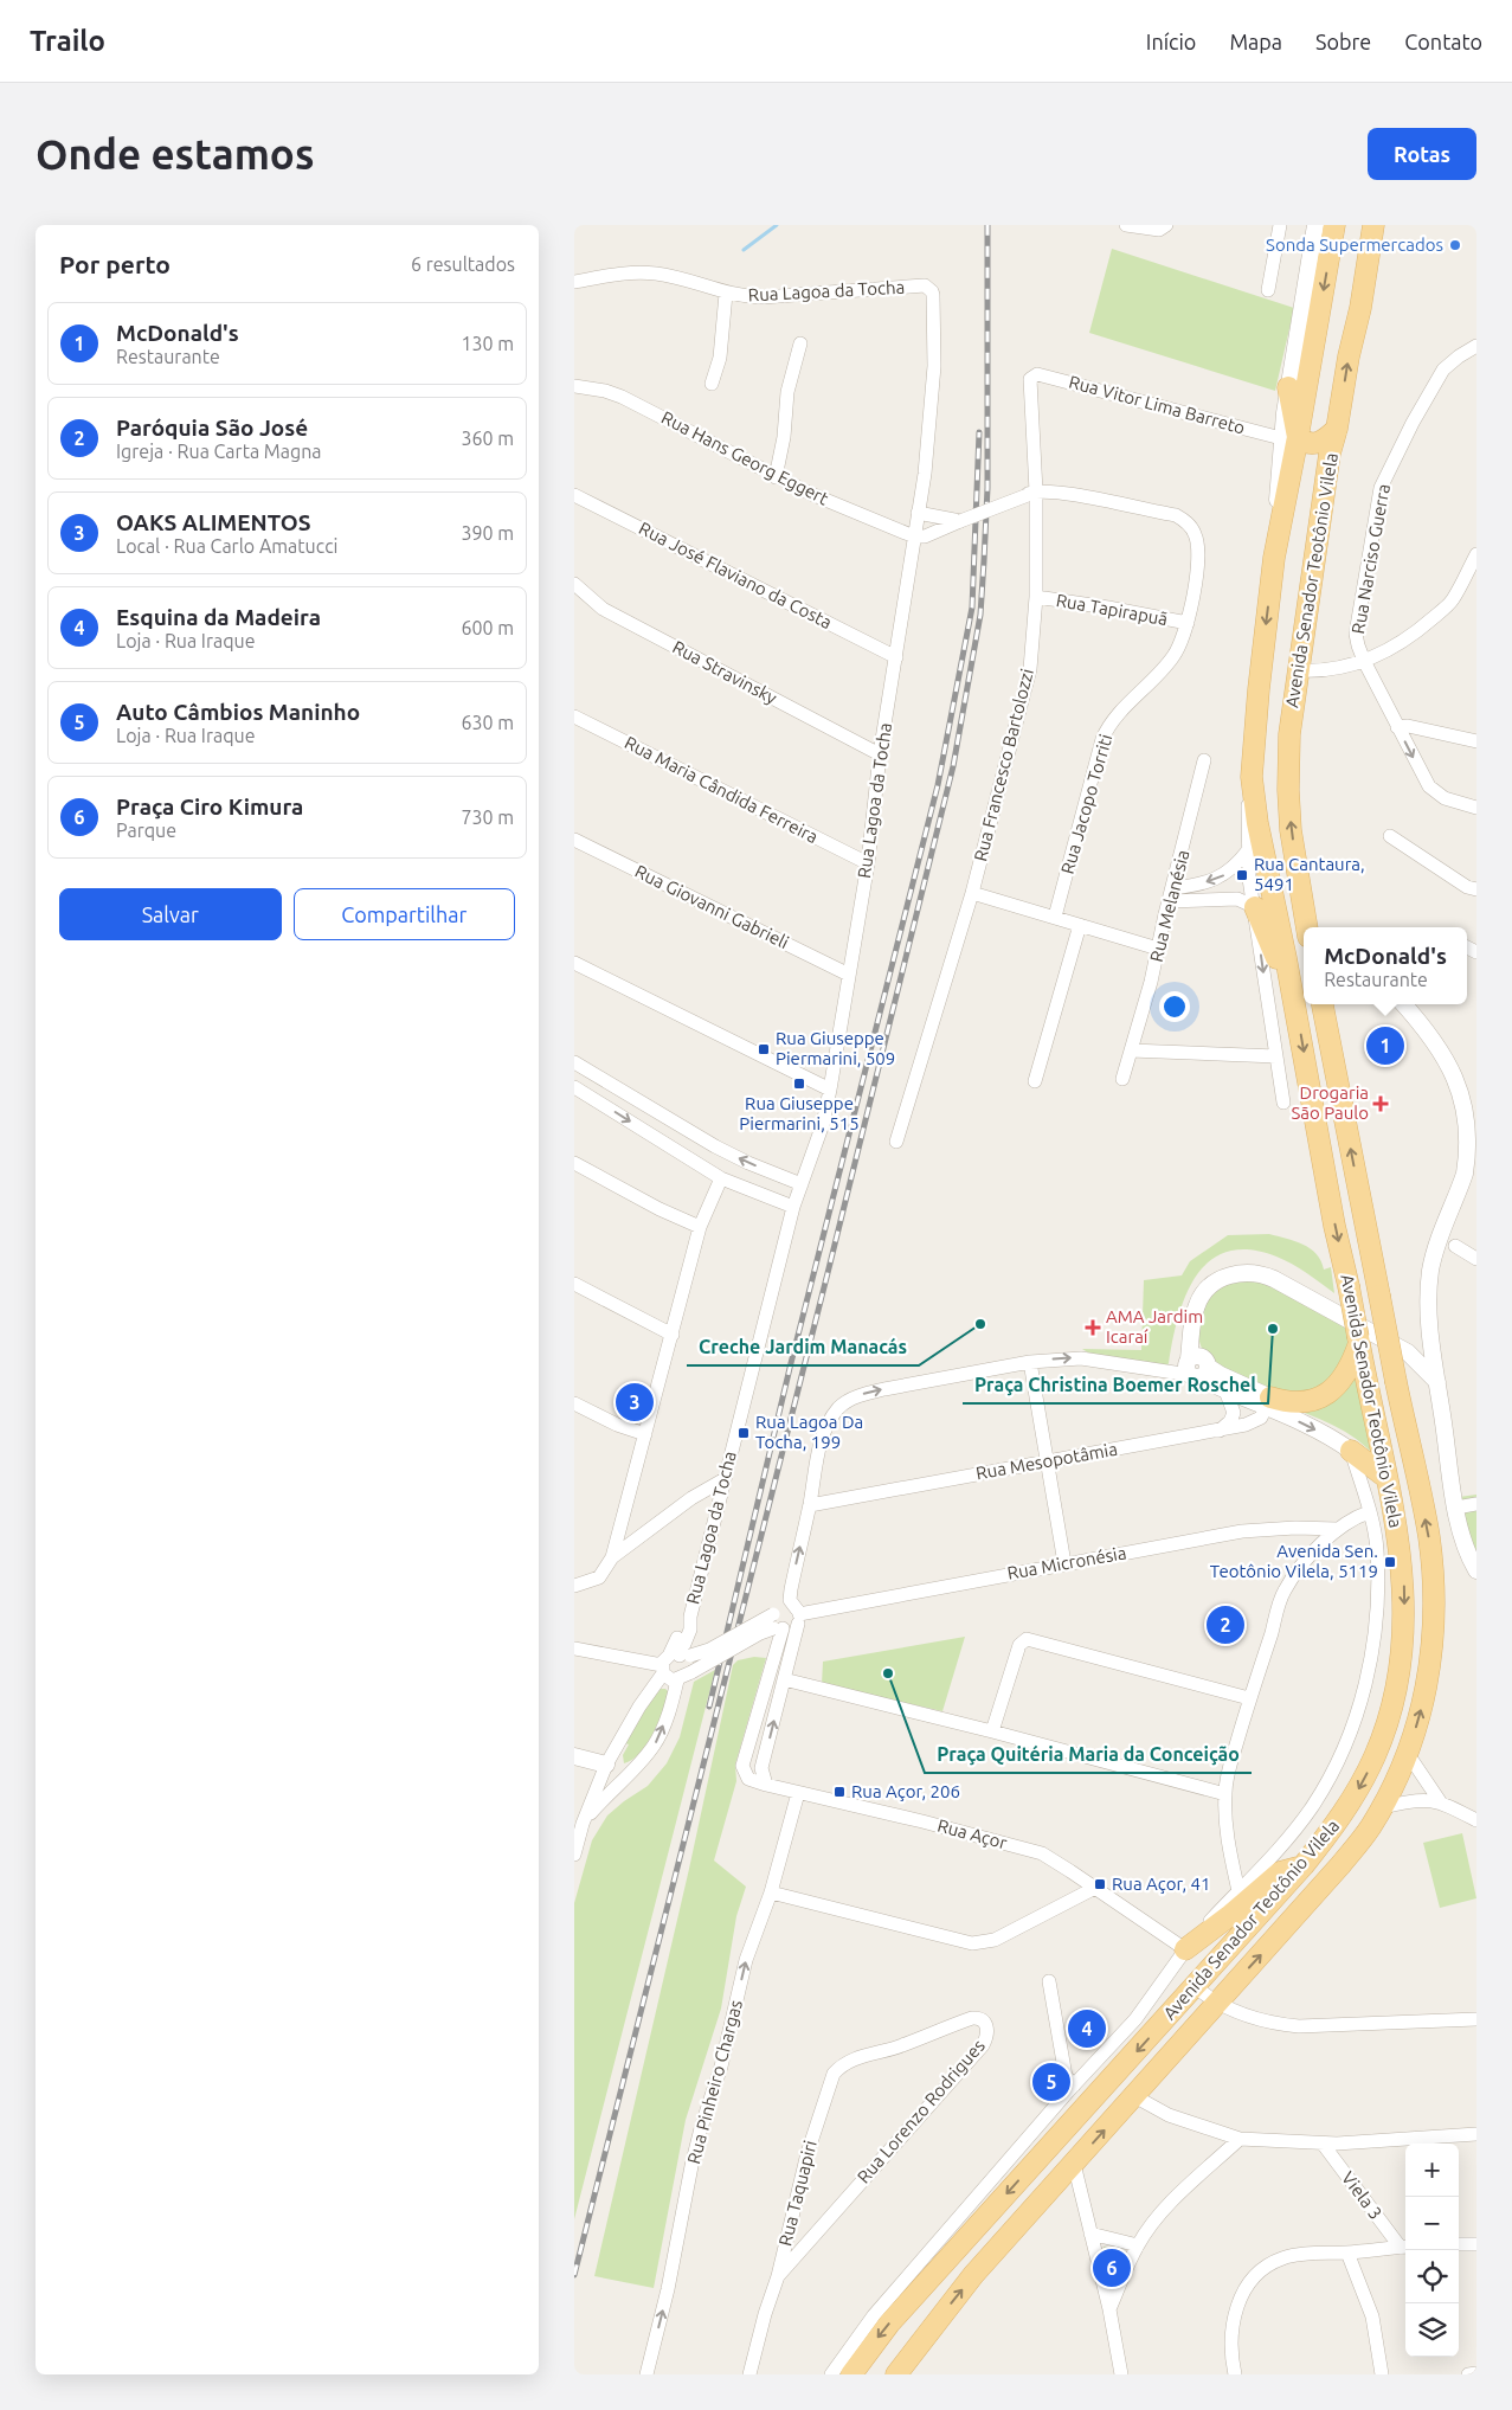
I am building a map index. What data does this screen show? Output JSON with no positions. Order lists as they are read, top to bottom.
{
  "streets": {
    "main road": ["Avenida Senador Teotônio Vilela"],
    "street": [
      "Rua Lagoa da Tocha",
      "Rua Vitor Lima Barreto",
      "Rua Hans Georg Eggert",
      "Rua Narciso Guerra",
      "Rua José Flaviano da Costa",
      "Rua Tapirapuã",
      "Rua Stravinsky",
      "Rua Francesco Bartolozzi",
      "Rua Maria Cândida Ferreira",
      "Rua Jacopo Torriti",
      "Rua Melanésia",
      "Rua Giovanni Gabrieli",
      "Rua Mesopotâmia",
      "Rua Micronésia",
      "Rua Açor",
      "Rua Pinheiro Chargas",
      "Rua Lorenzo Rodrigues",
      "Rua Taquapiri",
      "Viela 3"
    ]
  },
  "crossings": [
    ["Rua Lagoa da Tocha", "Rua Hans Georg Eggert"],
    ["Rua Lagoa da Tocha", "Rua José Flaviano da Costa"],
    ["Rua Lagoa da Tocha", "Rua Stravinsky"],
    ["Rua Lagoa da Tocha", "Rua Maria Cândida Ferreira"],
    ["Rua Lagoa da Tocha", "Rua Giovanni Gabrieli"],
    ["Rua Vitor Lima Barreto", "Avenida Senador Teotônio Vilela"],
    ["Rua Vitor Lima Barreto", "Rua Francesco Bartolozzi"],
    ["Avenida Senador Teotônio Vilela", "Rua Açor"],
    ["Rua Tapirapuã", "Rua Francesco Bartolozzi"],
    ["Rua Tapirapuã", "Rua Jacopo Torriti"],
    ["Rua Francesco Bartolozzi", "Rua Jacopo Torriti"],
    ["Rua Açor", "Rua Pinheiro Chargas"],
    ["Rua Lorenzo Rodrigues", "Rua Taquapiri"]
  ],
  "one_way": ["Rua Pinheiro Chargas"],
  "places": {
    "other": [
      "Sonda Supermercados",
      "Creche Jardim Manacás",
      "Praça Christina Boemer Roschel",
      "Praça Quitéria Maria da Conceição"
    ],
    "transit": [
      "Rua Cantaura, 5491",
      "Rua Giuseppe Piermarini, 509",
      "Rua Giuseppe Piermarini, 515",
      "Rua Lagoa Da Tocha, 199",
      "Avenida Sen. Teotônio Vilela, 5119",
      "Rua Açor, 206",
      "Rua Açor, 41"
    ],
    "health": ["Drogaria São Paulo", "AMA Jardim Icaraí"]
  },
  "page": {
    "header": "Trailo",
    "nav": [
      "Início",
      "Mapa",
      "Sobre",
      "Contato"
    ],
    "buttons": [
      "Rotas",
      ["Salvar", "Compartilhar"]
    ],
    "title": "Onde estamos",
    "heading": ["Por perto", "6 resultados"],
    "list": [
      {
        "mark": "1",
        "name": "McDonald's",
        "note": "Restaurante",
        "value": "130 m"
      },
      {
        "mark": "2",
        "name": "Paróquia São José",
        "note": "Igreja · Rua Carta Magna",
        "value": "360 m"
      },
      {
        "mark": "3",
        "name": "OAKS ALIMENTOS",
        "note": "Local · Rua Carlo Amatucci",
        "value": "390 m"
      },
      {
        "mark": "4",
        "name": "Esquina da Madeira",
        "note": "Loja · Rua Iraque",
        "value": "600 m"
      },
      {
        "mark": "5",
        "name": "Auto Câmbios Maninho",
        "note": "Loja · Rua Iraque",
        "value": "630 m"
      },
      {
        "mark": "6",
        "name": "Praça Ciro Kimura",
        "note": "Parque",
        "value": "730 m"
      }
    ],
    "popup": ["McDonald's", "Restaurante"],
    "pins": [
      "1",
      "3",
      "2",
      "4",
      "5",
      "6"
    ],
    "map_buttons": ["+", "−"]
  }
}
